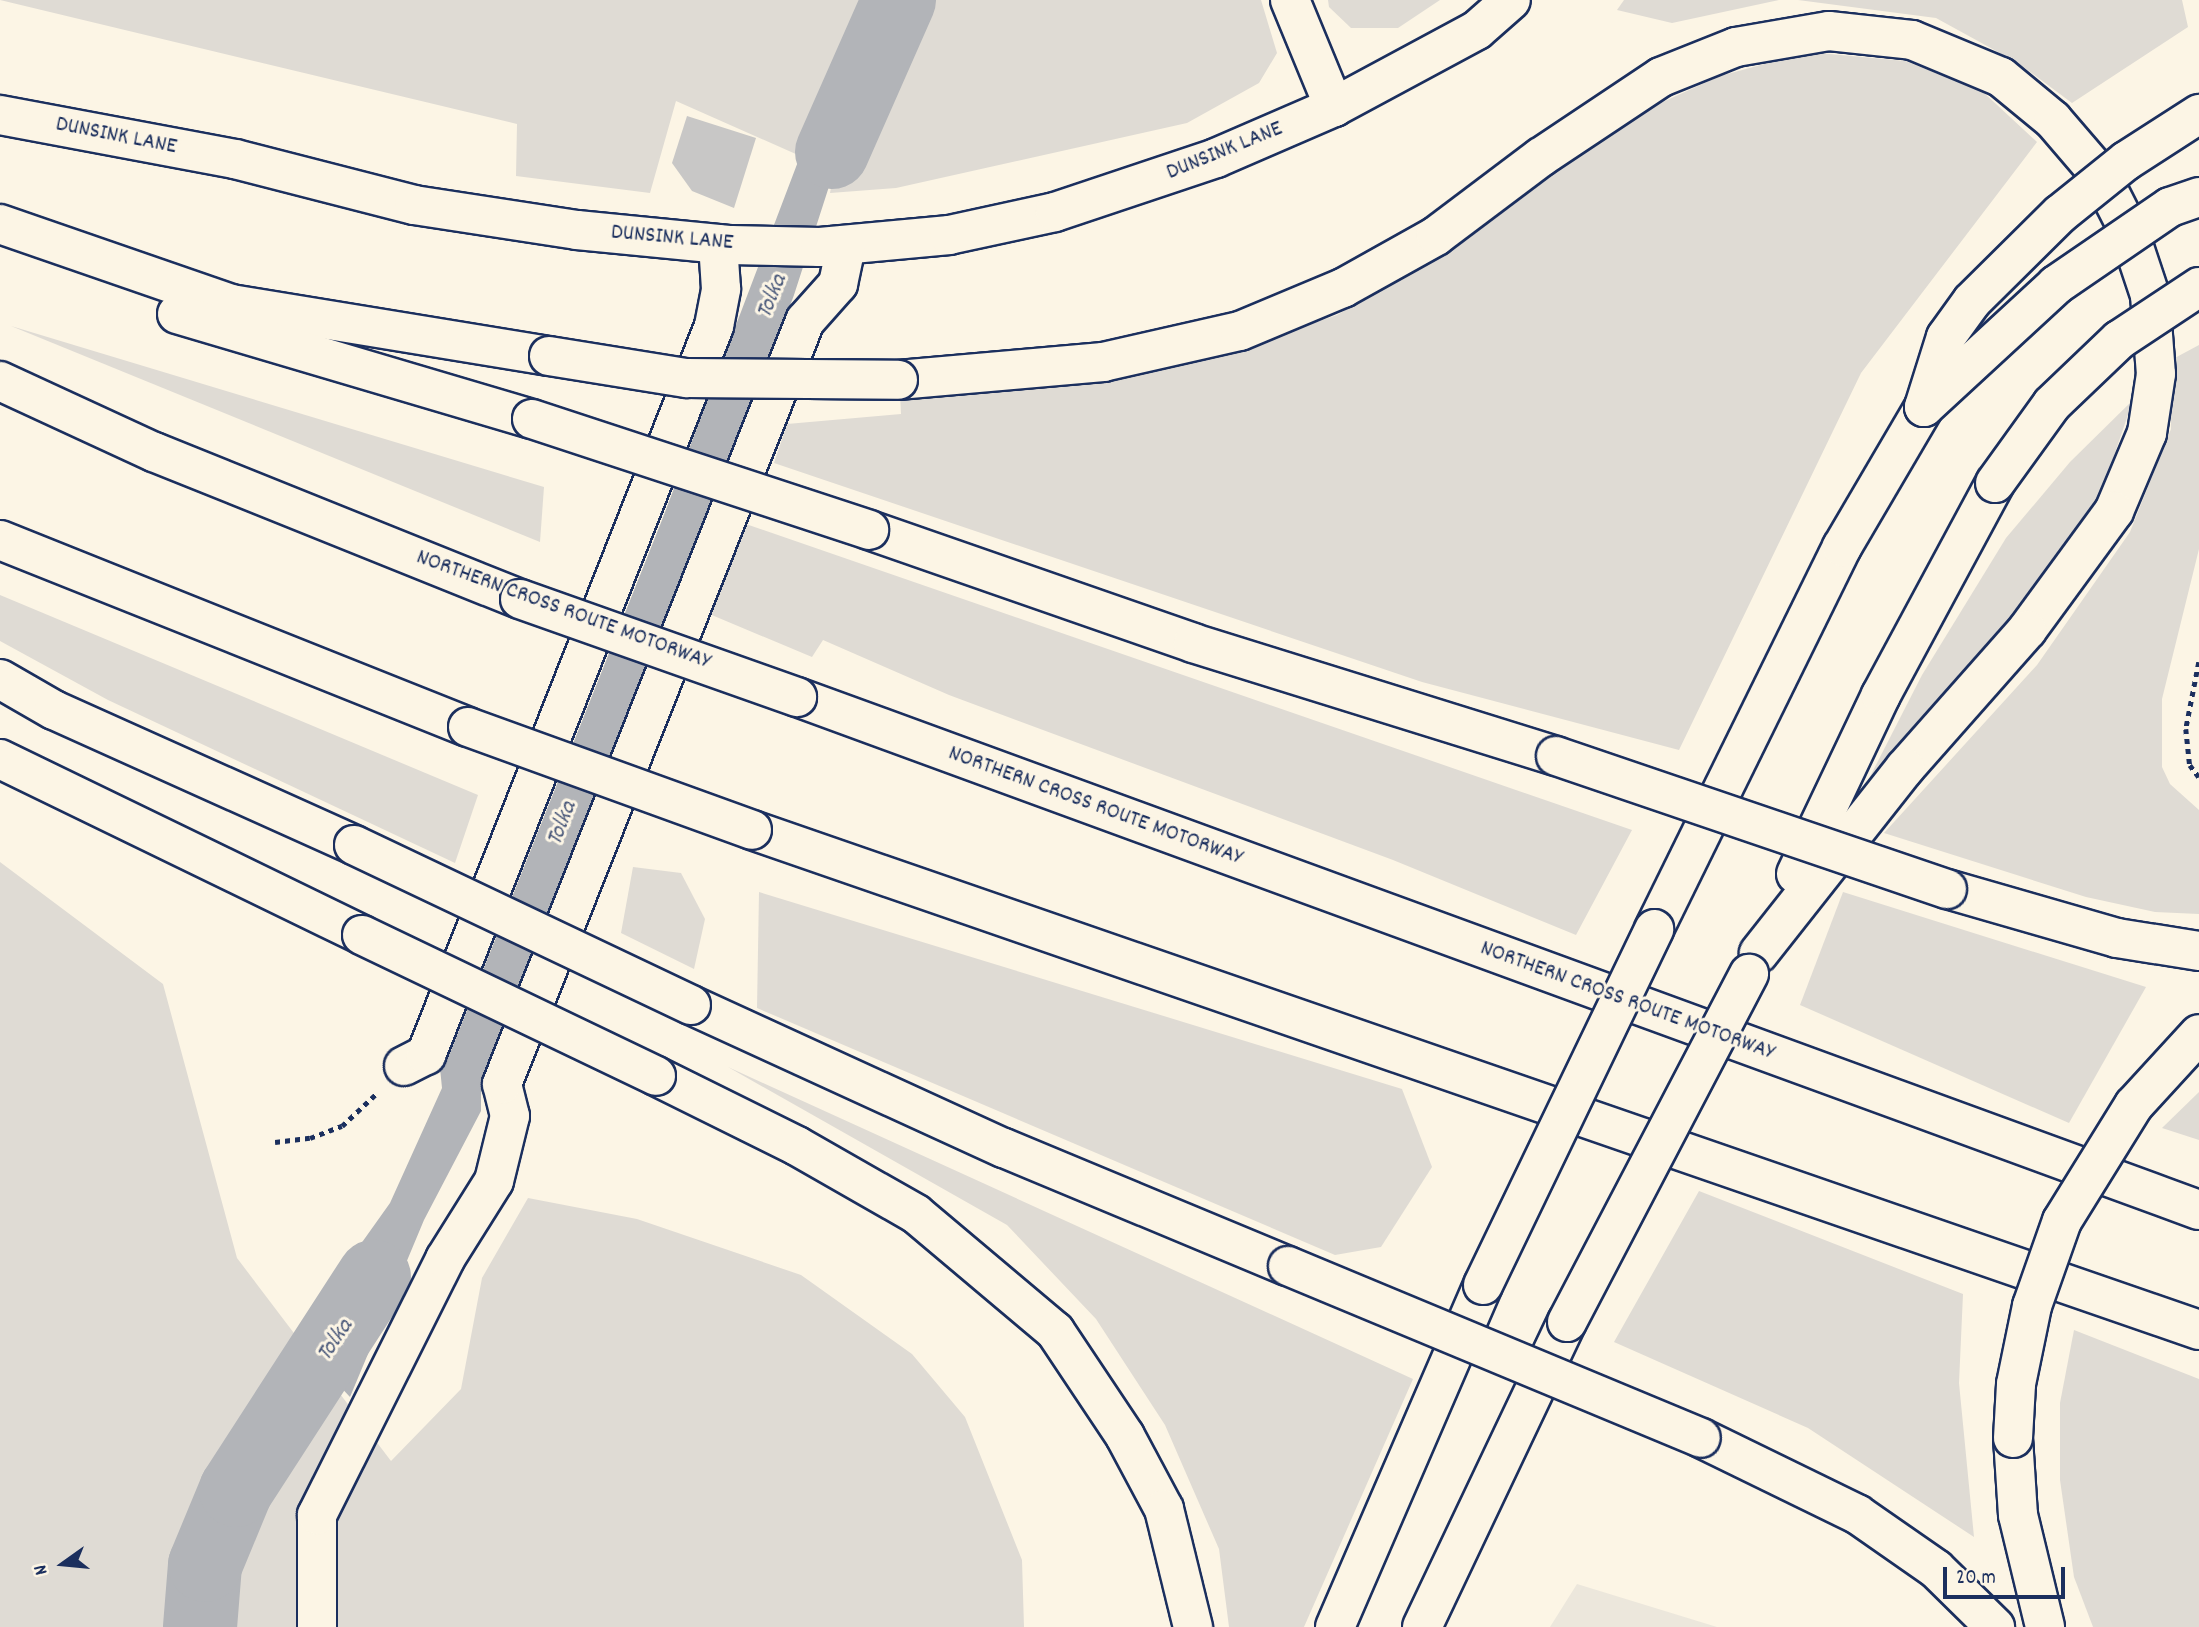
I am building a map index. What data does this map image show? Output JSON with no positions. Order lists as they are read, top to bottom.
{
  "streets": {
    "main road": ["DUNSINK LANE", "NORTHERN CROSS ROUTE MOTORWAY"]
  },
  "water": ["Tolka"],
  "scale_bar": "20 m",
  "north": "left"
}
